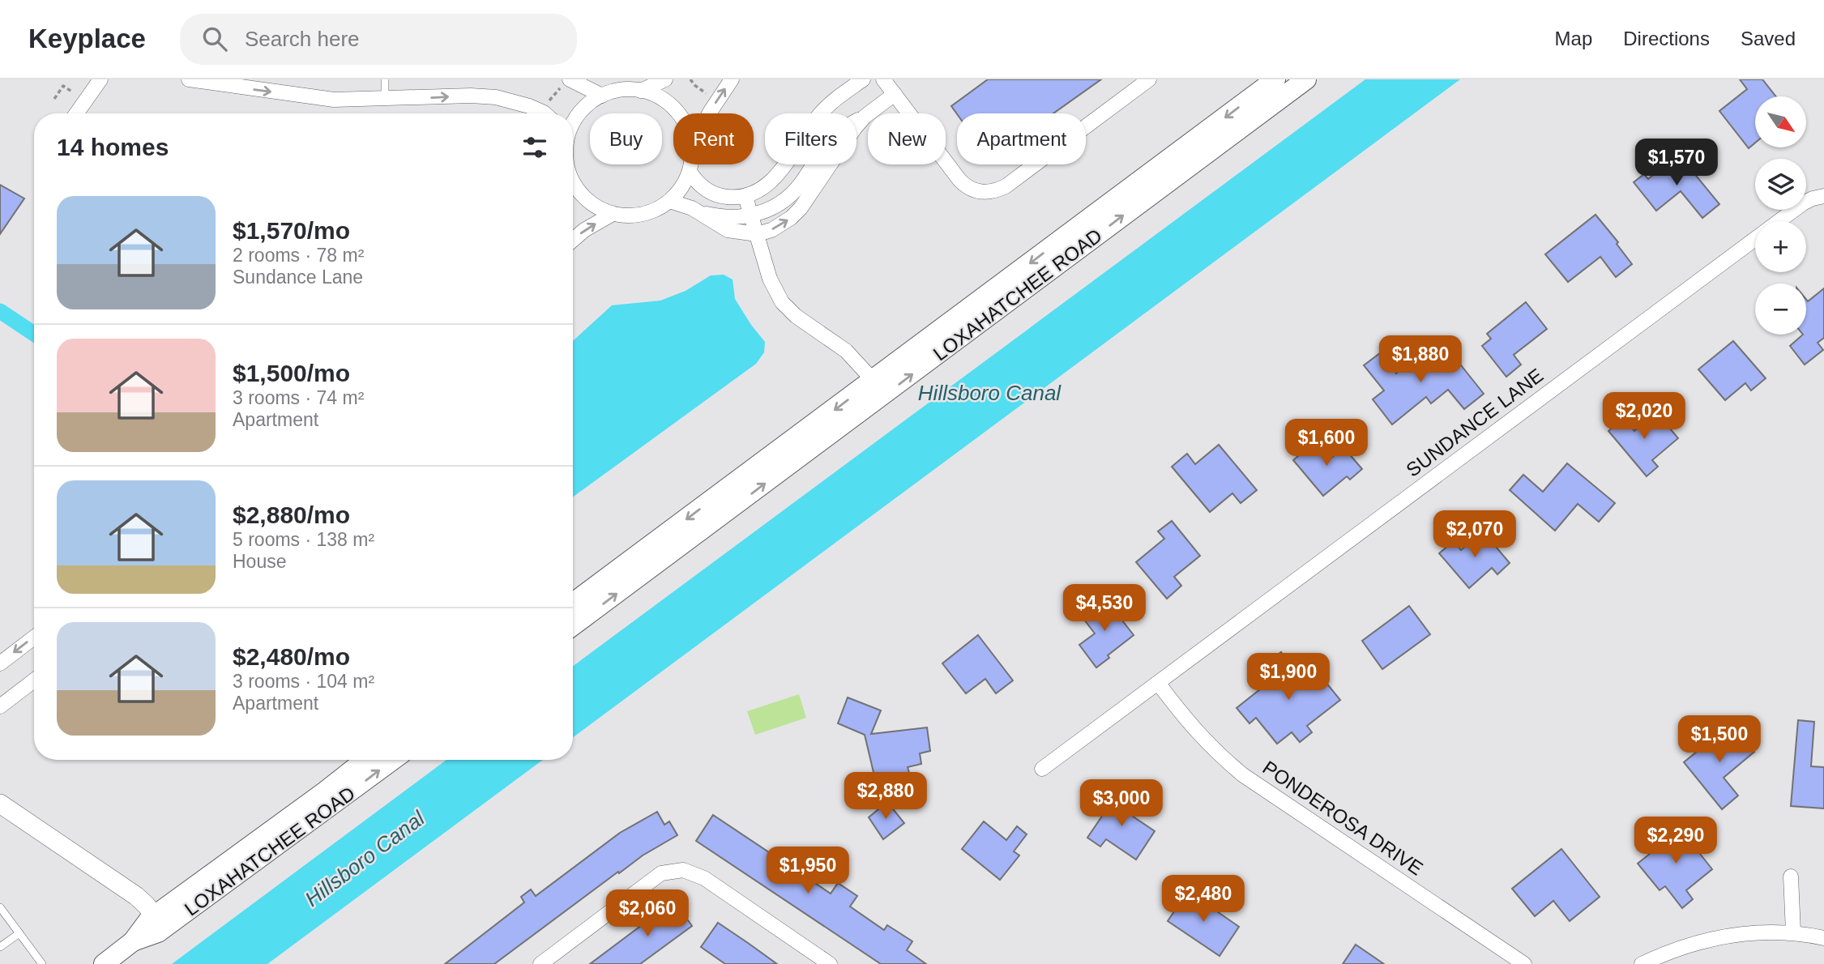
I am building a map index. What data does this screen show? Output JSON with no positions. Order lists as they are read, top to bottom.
{
  "streets": {
    "main road": ["LOXAHATCHEE ROAD"],
    "street": ["SUNDANCE LANE", "PONDEROSA DRIVE"]
  },
  "crossings": [
    ["SUNDANCE LANE", "PONDEROSA DRIVE"]
  ],
  "water": ["Hillsboro Canal"],
  "north": "bottom right",
  "page": {
    "header": "Keyplace",
    "search": "Search here",
    "nav": ["Map", "Directions", "Saved"],
    "map_buttons": ["+", "−"],
    "chip": [
      "Buy",
      "Rent",
      "Filters",
      "New",
      "Apartment"
    ],
    "heading": "14 homes",
    "price": [
      "$1,570",
      "$1,880",
      "$2,020",
      "$1,600",
      "$2,070",
      "$4,530",
      "$1,900",
      "$1,500",
      "$2,880",
      "$3,000",
      "$2,290",
      "$1,950",
      "$2,480",
      "$2,060"
    ],
    "list": [
      {
        "name": "$1,570/mo",
        "note": "2 rooms · 78 m² · Sundance Lane"
      },
      {
        "name": "$1,500/mo",
        "note": "3 rooms · 74 m² · Apartment"
      },
      {
        "name": "$2,880/mo",
        "note": "5 rooms · 138 m² · House"
      },
      {
        "name": "$2,480/mo",
        "note": "3 rooms · 104 m² · Apartment"
      }
    ]
  }
}
